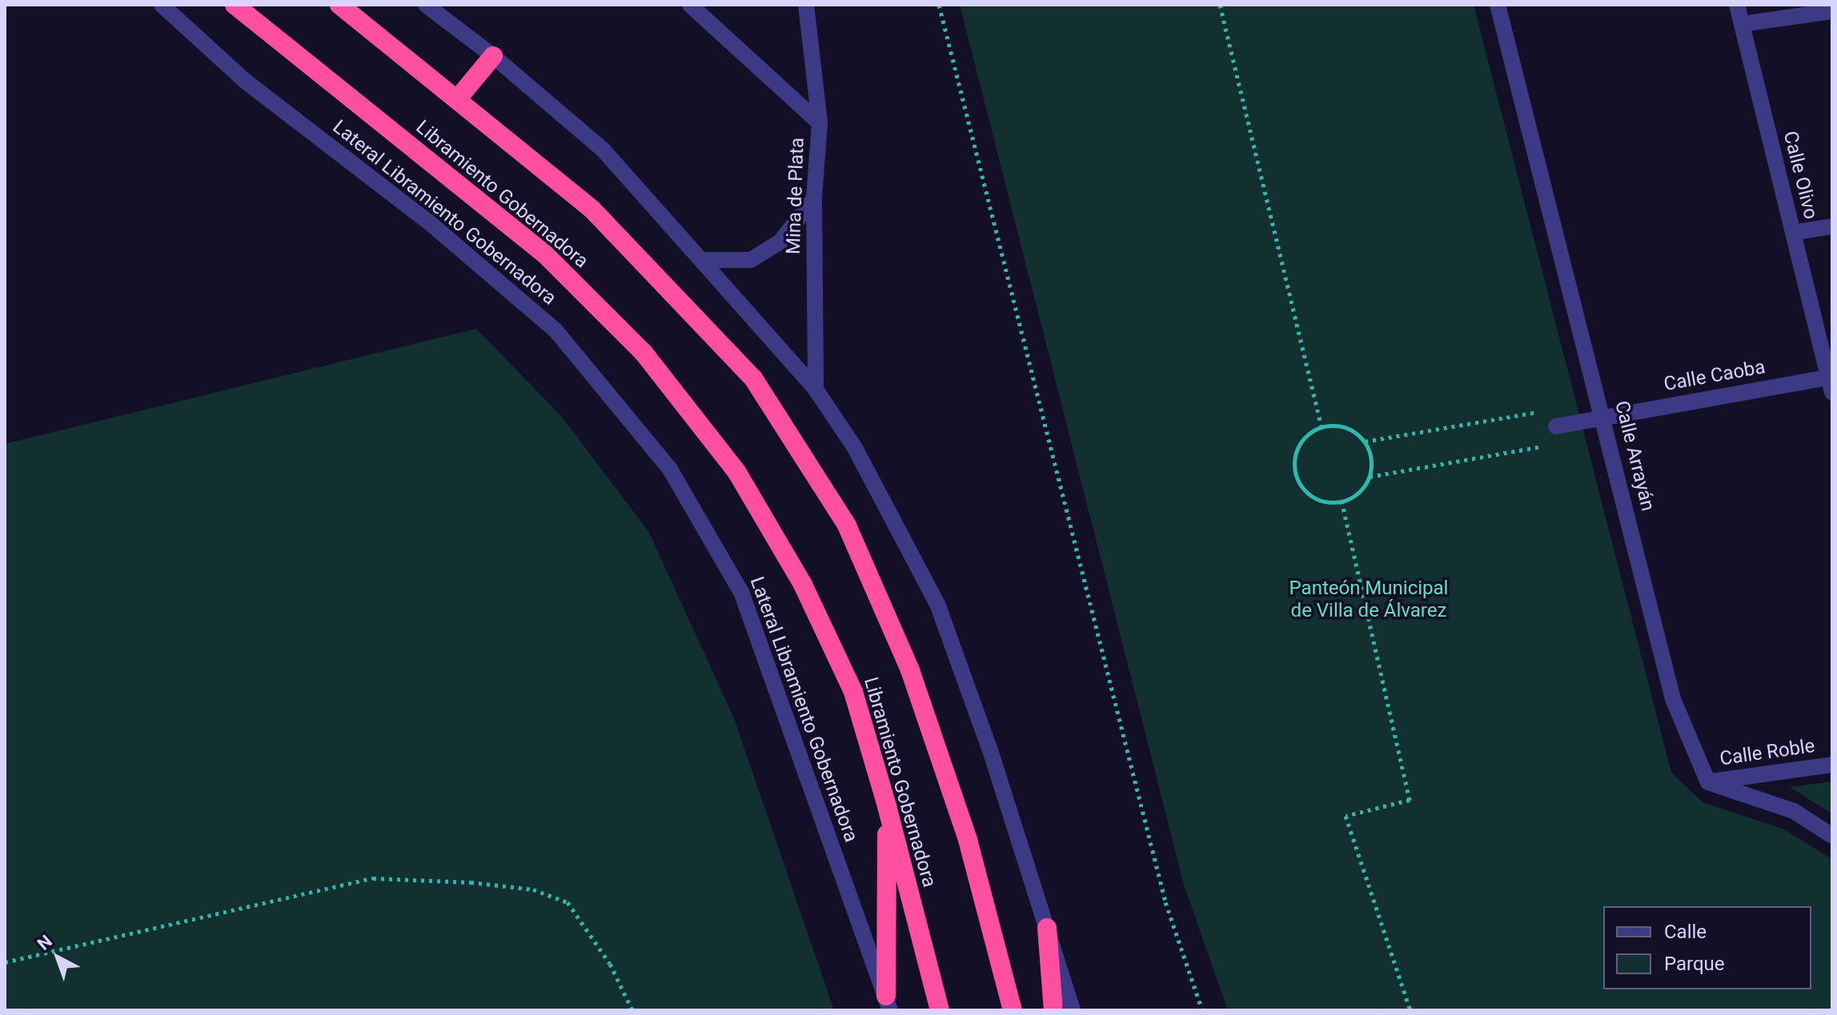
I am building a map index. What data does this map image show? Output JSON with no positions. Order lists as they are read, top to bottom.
{
  "streets": {
    "highway": ["Libramiento Gobernadora"],
    "street": [
      "Calle Olivo",
      "Mina de Plata",
      "Lateral Libramiento Gobernadora",
      "Calle Caoba",
      "Calle Arrayán",
      "Calle Roble"
    ]
  },
  "crossings": [
    ["Calle Olivo", "Calle Caoba"],
    ["Calle Caoba", "Calle Arrayán"],
    ["Calle Arrayán", "Calle Roble"]
  ],
  "parks": ["Panteón Municipal de Villa de Álvarez"],
  "legend": ["Calle", "Parque"],
  "north": "top left"
}
